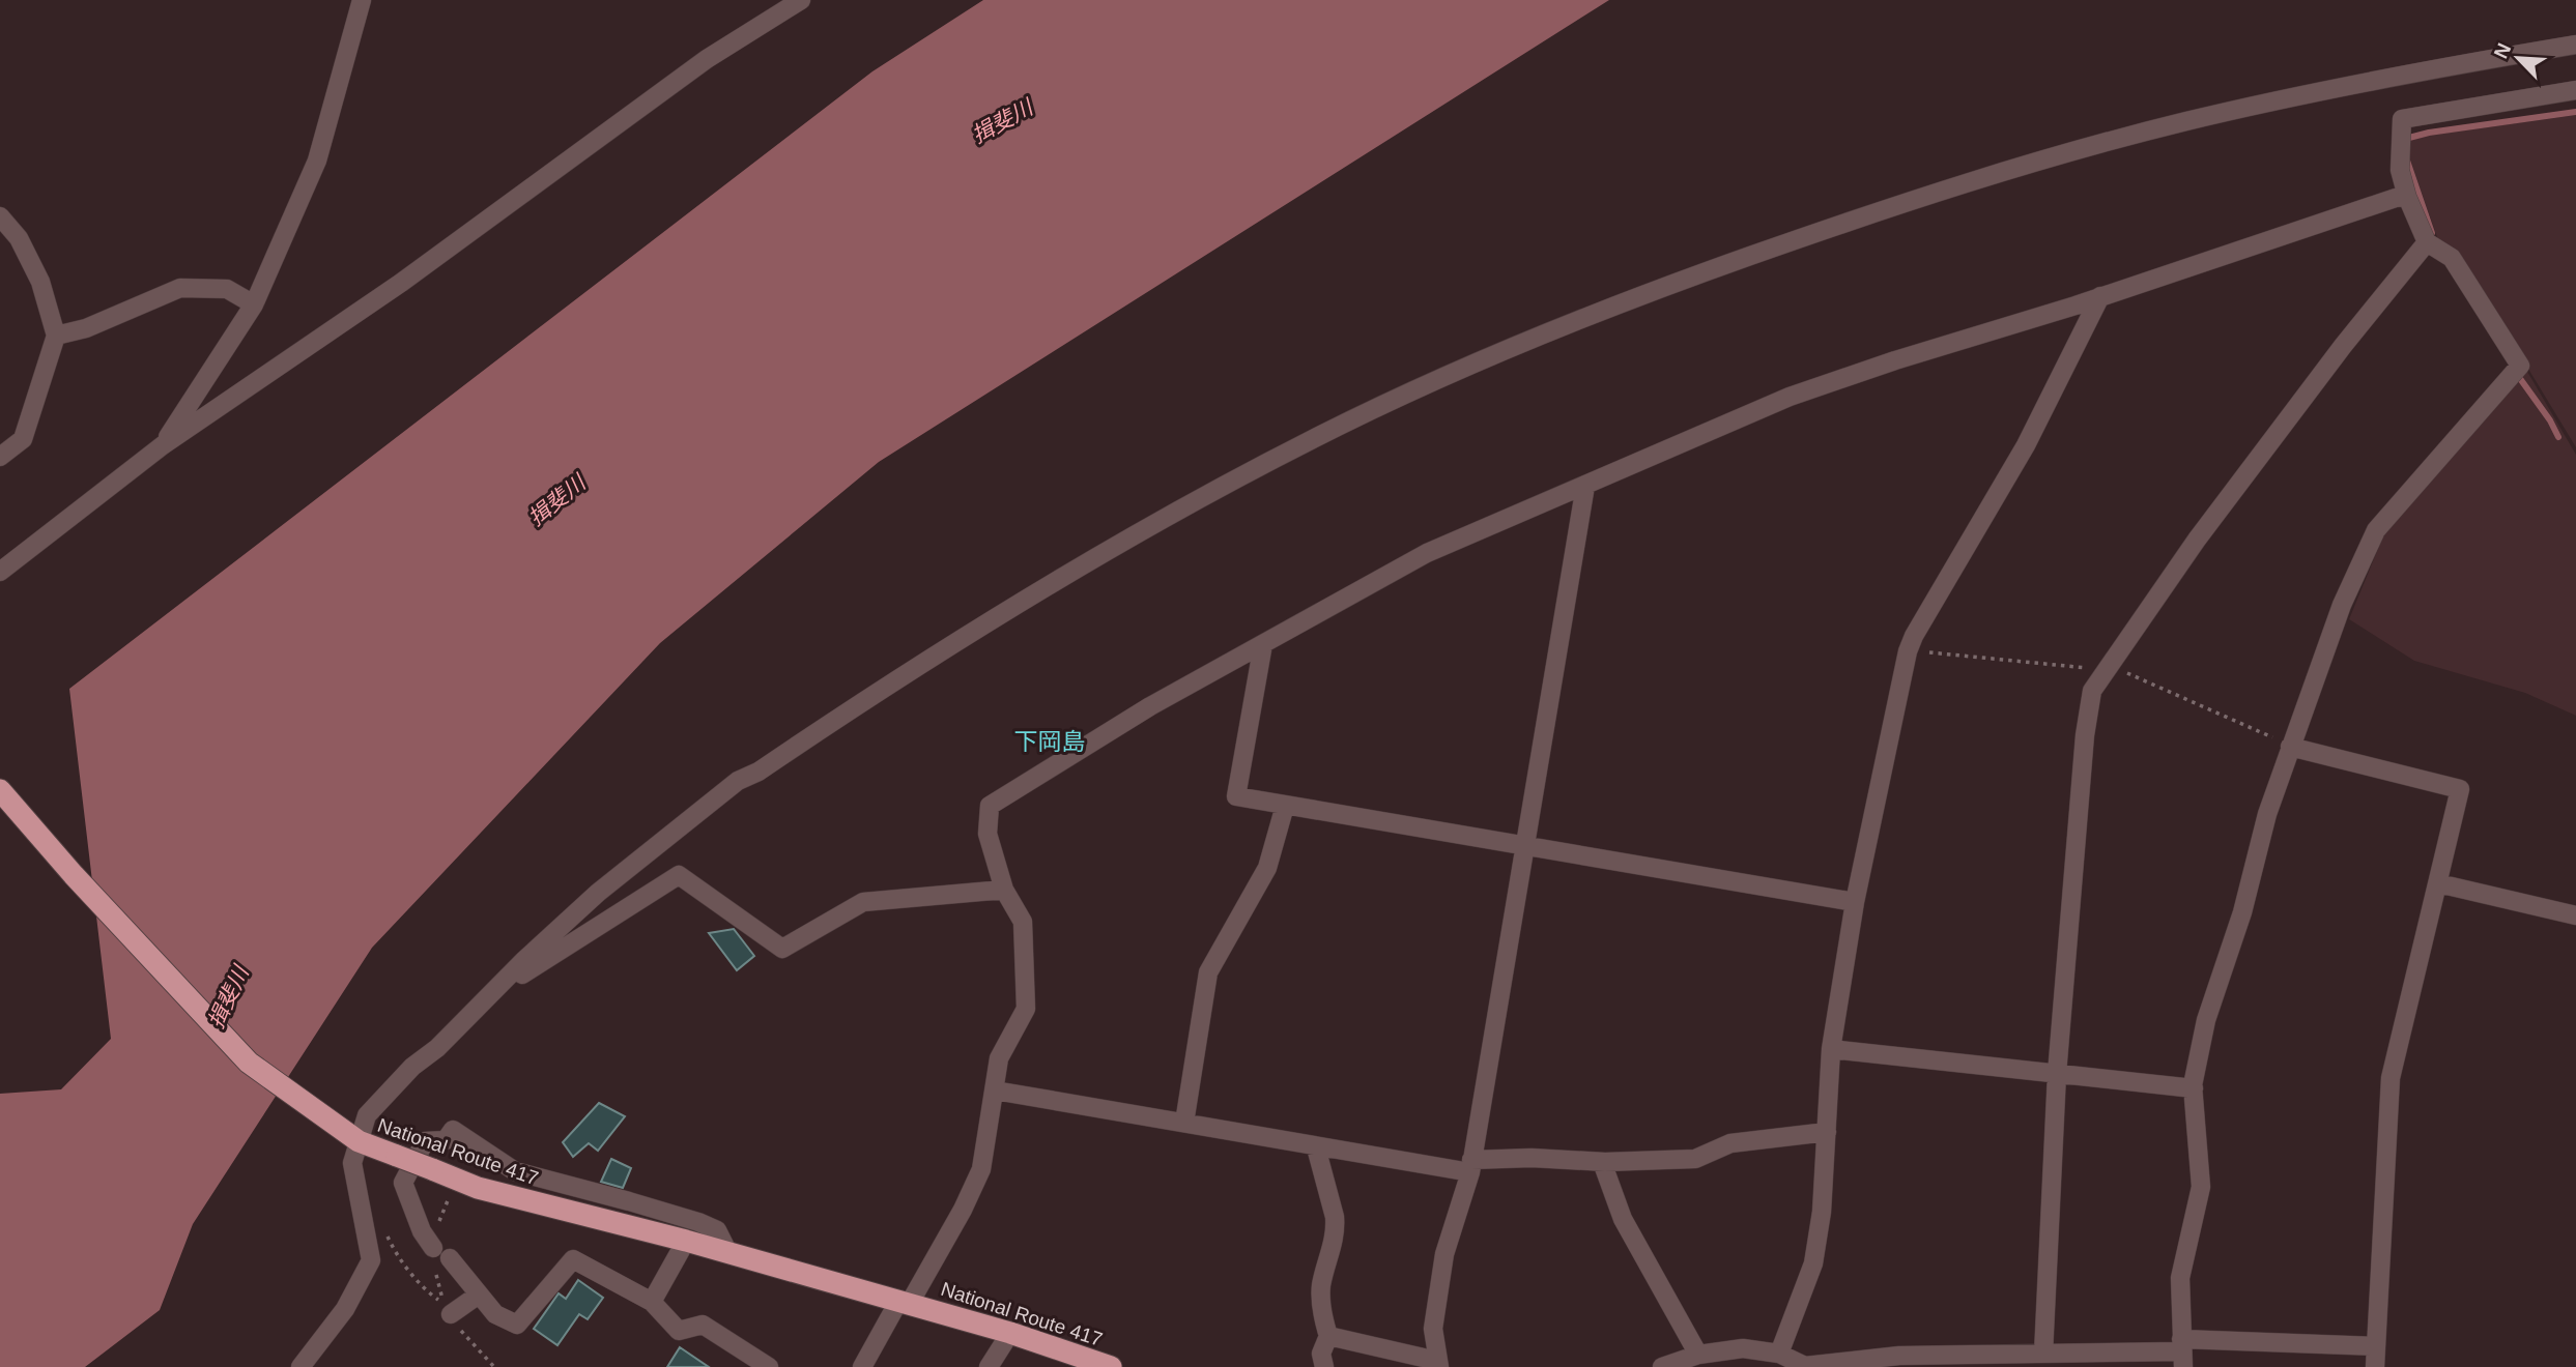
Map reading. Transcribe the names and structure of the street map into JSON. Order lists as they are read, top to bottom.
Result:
{
  "streets": {
    "highway": ["National Route 417"]
  },
  "districts": ["下岡島"],
  "water": ["揖斐川"],
  "north": "top left"
}
